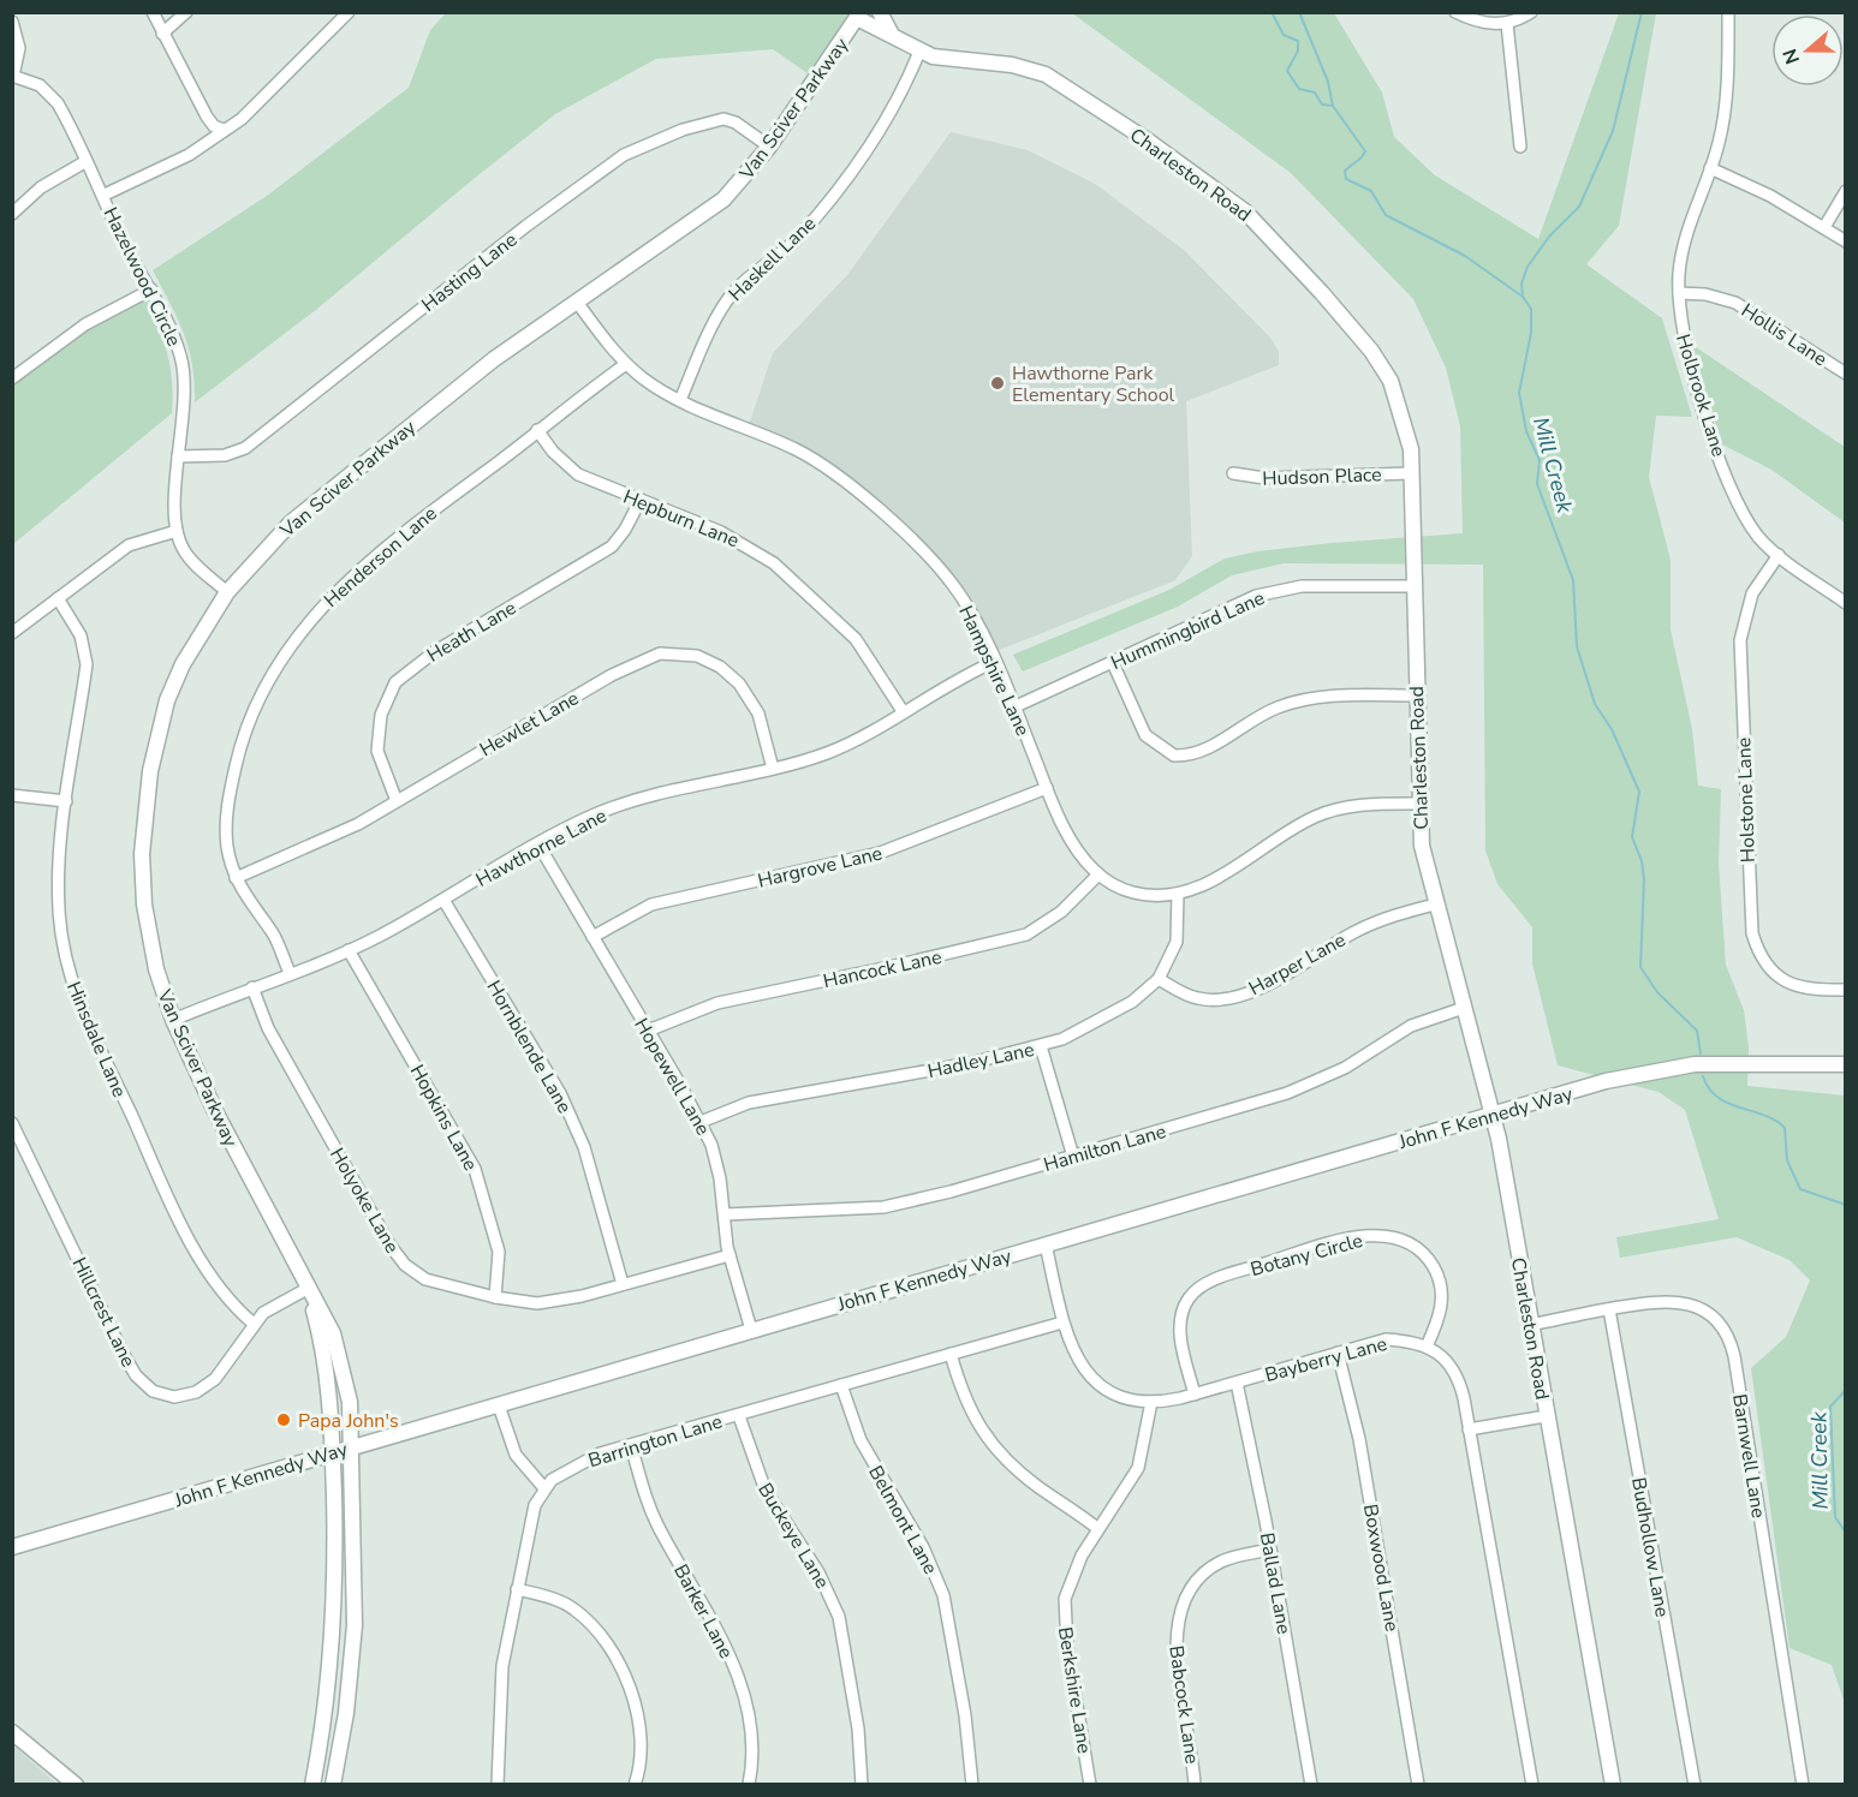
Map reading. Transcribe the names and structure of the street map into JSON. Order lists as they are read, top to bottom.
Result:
{
  "streets": {
    "street": [
      "Van Sciver Parkway",
      "Charleston Road",
      "Haskell Lane",
      "Hasting Lane",
      "Hazelwood Circle",
      "Hollis Lane",
      "Holbrook Lane",
      "Hudson Place",
      "Hepburn Lane",
      "Henderson Lane",
      "Hummingbird Lane",
      "Heath Lane",
      "Hampshire Lane",
      "Hewlet Lane",
      "Holstone Lane",
      "Hawthorne Lane",
      "Hargrove Lane",
      "Harper Lane",
      "Hancock Lane",
      "Hinsdale Lane",
      "Hornblende Lane",
      "Hadley Lane",
      "Hopewell Lane",
      "Hopkins Lane",
      "John F Kennedy Way",
      "Hamilton Lane",
      "Holyoke Lane",
      "Botany Circle",
      "Hillcrest Lane",
      "Bayberry Lane",
      "Barrington Lane",
      "Barnwell Lane",
      "Belmont Lane",
      "Buckeye Lane",
      "Budhollow Lane",
      "Boxwood Lane",
      "Ballad Lane",
      "Barker Lane",
      "Berkshire Lane",
      "Babcock Lane"
    ]
  },
  "crossings": [
    ["Van Sciver Parkway", "Charleston Road"],
    ["Van Sciver Parkway", "Hasting Lane"],
    ["Van Sciver Parkway", "Hazelwood Circle"],
    ["Van Sciver Parkway", "Hampshire Lane"],
    ["Van Sciver Parkway", "Hawthorne Lane"],
    ["Van Sciver Parkway", "John F Kennedy Way"],
    ["Van Sciver Parkway", "Hillcrest Lane"],
    ["Charleston Road", "Haskell Lane"],
    ["Charleston Road", "Hudson Place"],
    ["Charleston Road", "Hummingbird Lane"],
    ["Charleston Road", "Hampshire Lane"],
    ["Charleston Road", "Harper Lane"],
    ["Charleston Road", "John F Kennedy Way"],
    ["Charleston Road", "Hamilton Lane"],
    ["Charleston Road", "Barnwell Lane"],
    ["Haskell Lane", "Hampshire Lane"],
    ["Hasting Lane", "Hazelwood Circle"],
    ["Hollis Lane", "Holbrook Lane"],
    ["Holbrook Lane", "Holstone Lane"],
    ["Hepburn Lane", "Henderson Lane"],
    ["Hepburn Lane", "Heath Lane"],
    ["Hepburn Lane", "Hawthorne Lane"],
    ["Henderson Lane", "Hampshire Lane"],
    ["Henderson Lane", "Hewlet Lane"],
    ["Henderson Lane", "Hawthorne Lane"],
    ["Hummingbird Lane", "Hampshire Lane"],
    ["Heath Lane", "Hewlet Lane"],
    ["Hampshire Lane", "Hawthorne Lane"],
    ["Hampshire Lane", "Hargrove Lane"],
    ["Hampshire Lane", "Hancock Lane"],
    ["Hampshire Lane", "Hadley Lane"],
    ["Hewlet Lane", "Hawthorne Lane"],
    ["Hawthorne Lane", "Hornblende Lane"],
    ["Hawthorne Lane", "Hopewell Lane"],
    ["Hawthorne Lane", "Hopkins Lane"],
    ["Hawthorne Lane", "Holyoke Lane"],
    ["Hargrove Lane", "Hopewell Lane"],
    ["Harper Lane", "Hadley Lane"],
    ["Hancock Lane", "Hopewell Lane"],
    ["Hinsdale Lane", "Hillcrest Lane"],
    ["Hornblende Lane", "Holyoke Lane"],
    ["Hadley Lane", "Hopewell Lane"],
    ["Hopewell Lane", "John F Kennedy Way"],
    ["Hopewell Lane", "Hamilton Lane"],
    ["Hopewell Lane", "Holyoke Lane"],
    ["Hopkins Lane", "Holyoke Lane"],
    ["John F Kennedy Way", "Bayberry Lane"],
    ["Botany Circle", "Bayberry Lane"],
    ["Bayberry Lane", "Barrington Lane"],
    ["Bayberry Lane", "Boxwood Lane"],
    ["Bayberry Lane", "Ballad Lane"],
    ["Bayberry Lane", "Berkshire Lane"],
    ["Barrington Lane", "Belmont Lane"],
    ["Barrington Lane", "Buckeye Lane"],
    ["Barrington Lane", "Barker Lane"],
    ["Barnwell Lane", "Budhollow Lane"],
    ["Ballad Lane", "Babcock Lane"]
  ],
  "water": ["Mill Creek"],
  "places": ["Hawthorne Park Elementary School", "Papa John's"],
  "north": "left"
}
